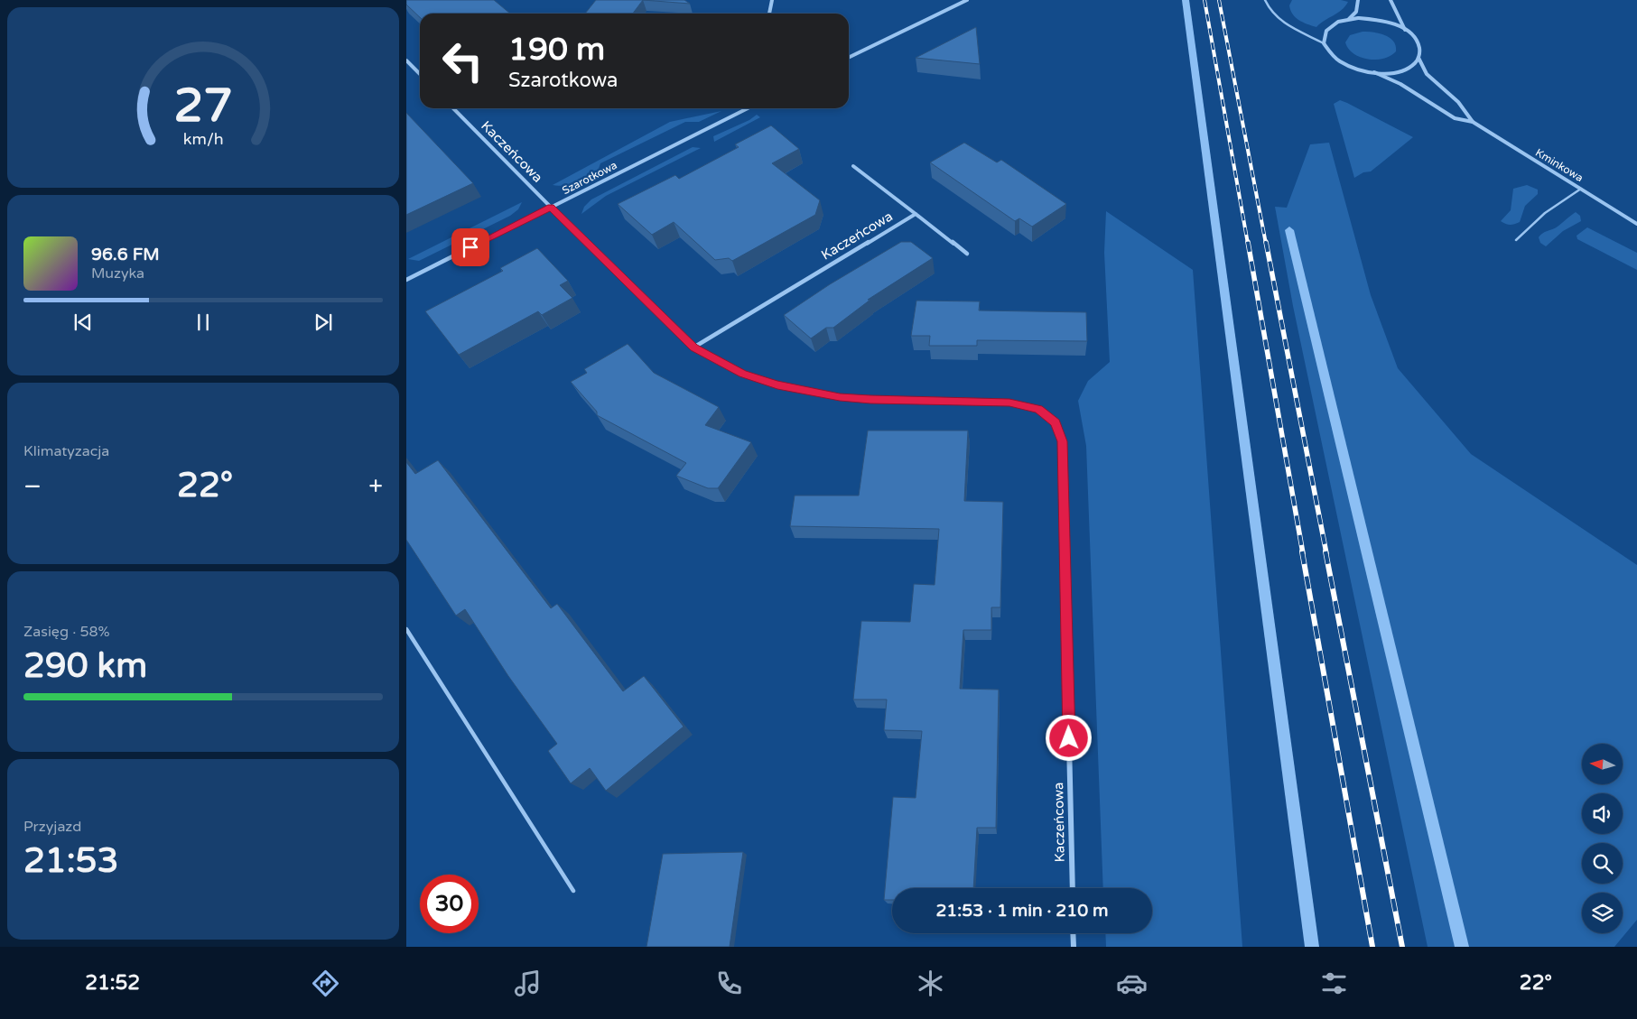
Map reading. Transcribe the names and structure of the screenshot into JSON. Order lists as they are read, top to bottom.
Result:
{
  "streets": {
    "street": ["Kaczeńcowa", "Kminkowa", "Szarotkowa"]
  },
  "crossings": [
    ["Kaczeńcowa", "Szarotkowa"]
  ],
  "north": "left",
  "page": {
    "turn": ["190 m", "Szarotkowa"],
    "song": ["96.6 FM", "Muzyka"],
    "tile": [
      "Klimatyzacja",
      ["Zasięg · 58%", "290 km"],
      ["Przyjazd", "21:53"]
    ],
    "heat": ["−", "22°", "+"],
    "limit": "30",
    "trip": "21:53 · 1 min · 210 m",
    "tabs": ["21:52", "22°"],
    "gauge": ["27", "km/h"]
  }
}
